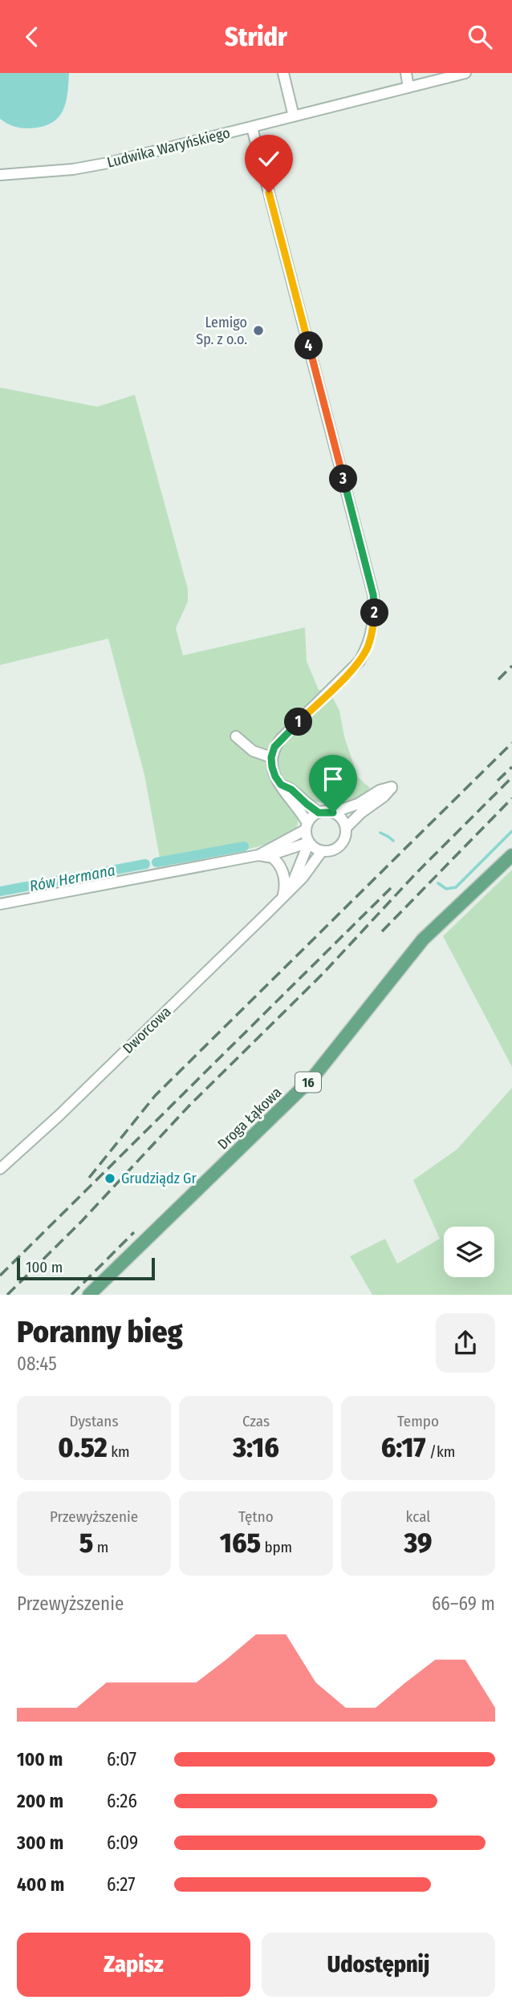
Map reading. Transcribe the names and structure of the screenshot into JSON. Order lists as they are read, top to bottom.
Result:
{
  "streets": {
    "main road": ["16", "Droga Łąkowa"],
    "street": ["Ludwika Waryńskiego", "Dworcowa"]
  },
  "water": ["Rów Hermana"],
  "places": ["Lemigo Sp. z o.o.", "Grudziądz Gr"],
  "scale_bar": "100 m",
  "page": {
    "header": "Stridr",
    "pins": [
      "4",
      "3",
      "2",
      "1"
    ],
    "scale": "100 m",
    "heading": ["Poranny bieg", "08:45"],
    "stats": [
      ["Dystans", "0.52 km"],
      ["Czas", "3:16"],
      ["Tempo", "6:17 /km"],
      ["Przewyższenie", "5 m"],
      ["Tętno", "165 bpm"],
      ["kcal", "39"]
    ],
    "chart": ["Przewyższenie", "66–69 m"],
    "list": [
      {
        "name": "100 m",
        "note": "6:07"
      },
      {
        "name": "200 m",
        "note": "6:26"
      },
      {
        "name": "300 m",
        "note": "6:09"
      },
      {
        "name": "400 m",
        "note": "6:27"
      }
    ],
    "buttons": ["Zapisz", "Udostępnij"]
  }
}
